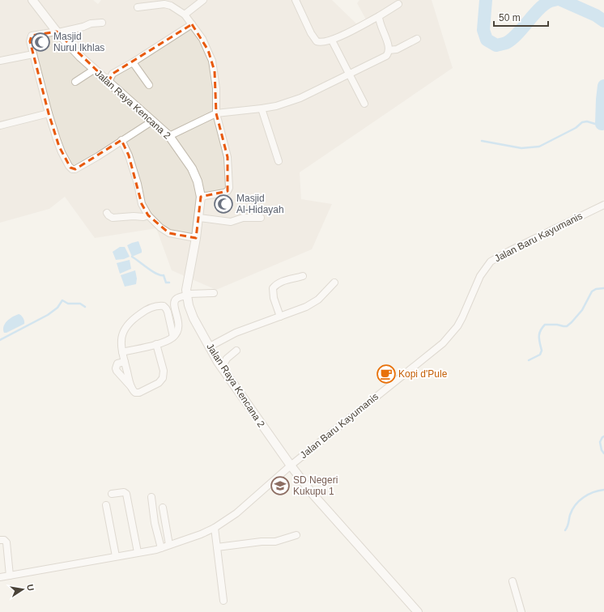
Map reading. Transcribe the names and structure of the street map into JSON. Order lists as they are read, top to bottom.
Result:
{
  "streets": {
    "street": ["Jalan Raya Kencana 2", "Jalan Baru Kayumanis"]
  },
  "crossings": [
    ["Jalan Raya Kencana 2", "Jalan Baru Kayumanis"]
  ],
  "places": {
    "mosque": ["Masjid Nurul Ikhlas", "Masjid Al-Hidayah"],
    "cafe": ["Kopi d'Pule"],
    "school or university": ["SD Negeri Kukupu 1"]
  },
  "scale_bar": "50 m",
  "north": "right"
}
